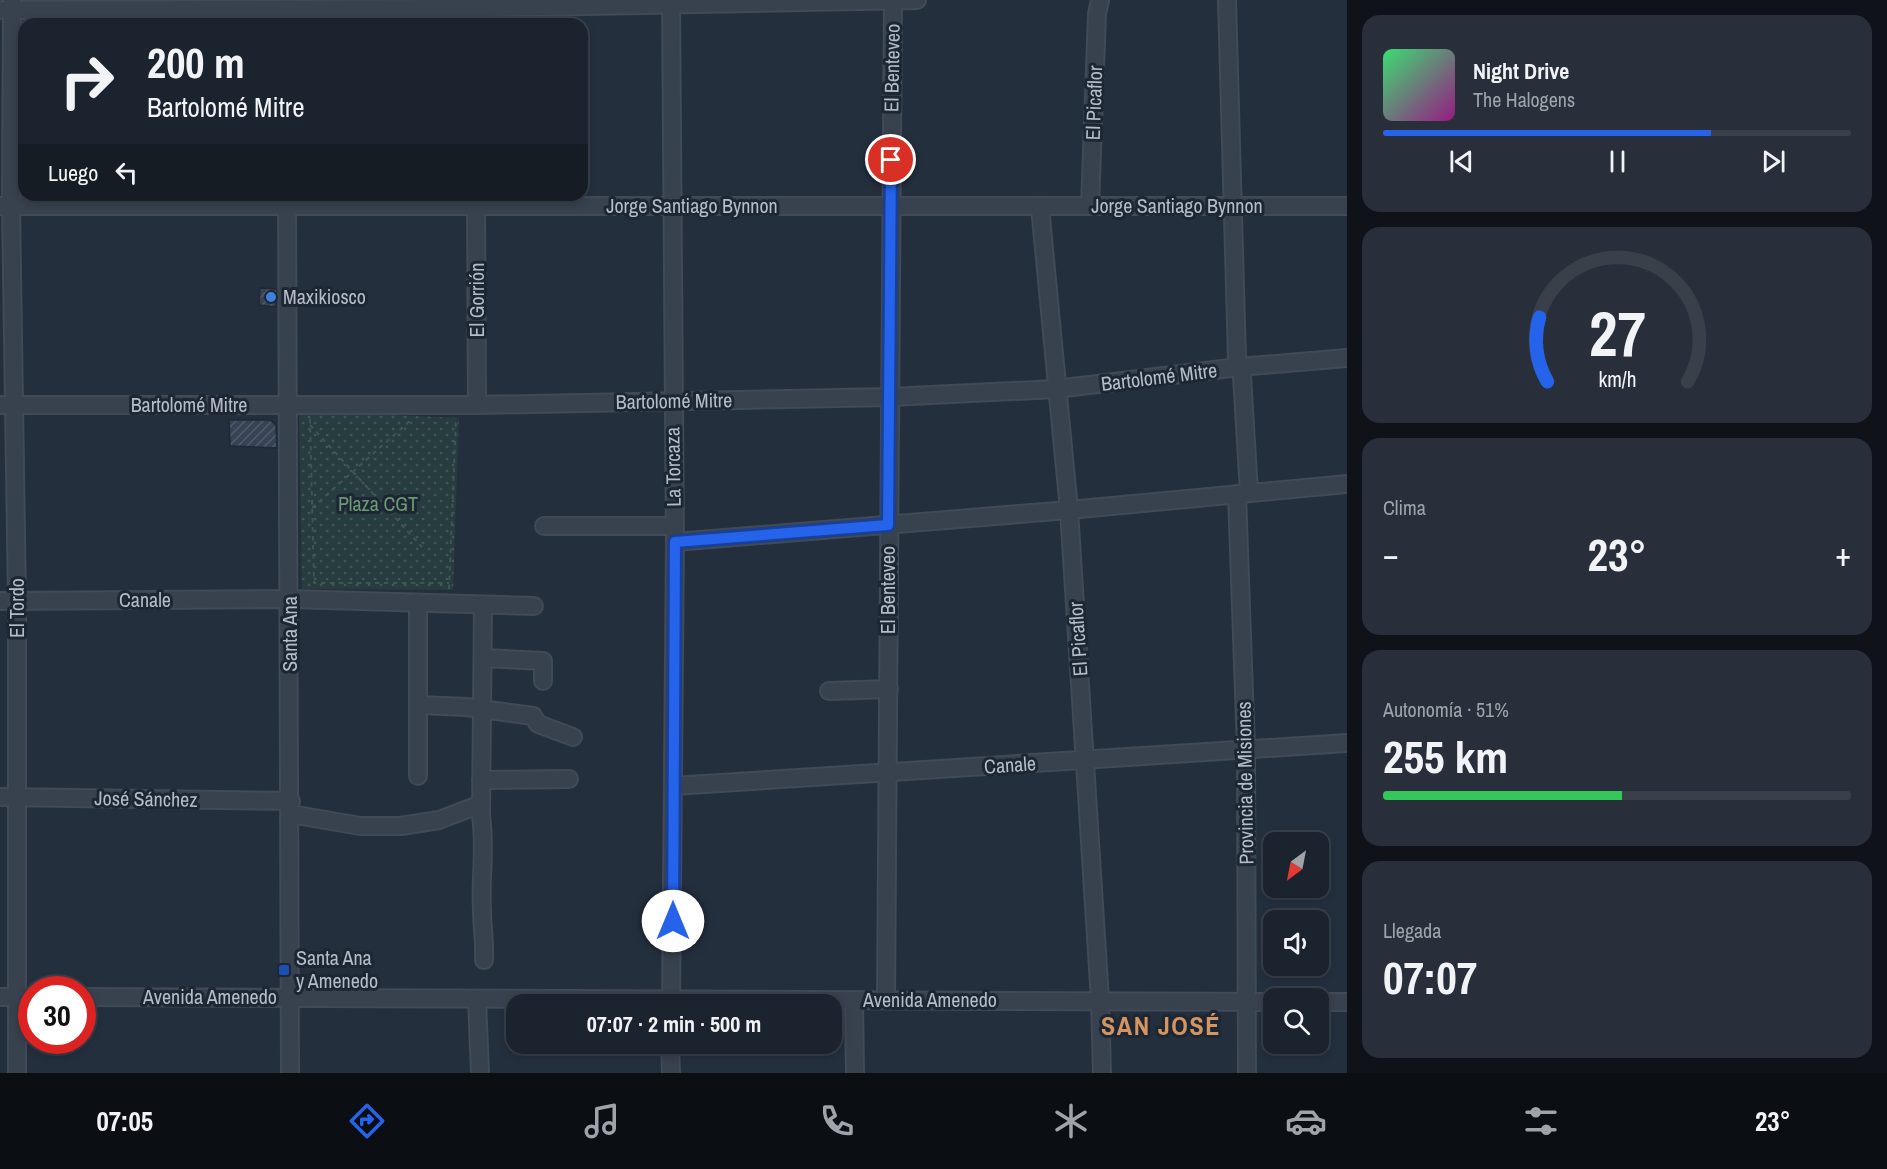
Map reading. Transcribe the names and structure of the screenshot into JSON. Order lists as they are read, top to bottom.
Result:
{
  "streets": {
    "street": [
      "El Benteveo",
      "El Picaflor",
      "Jorge Santiago Bynnon",
      "El Gorrión",
      "Bartolomé Mitre",
      "La Torcaza",
      "Canale",
      "El Tordo",
      "Santa Ana",
      "Provincia de Misiones",
      "José Sánchez",
      "Avenida Amenedo"
    ]
  },
  "crossings": [
    ["El Benteveo", "Jorge Santiago Bynnon"],
    ["El Benteveo", "Bartolomé Mitre"],
    ["El Benteveo", "Canale"],
    ["El Benteveo", "Avenida Amenedo"],
    ["El Picaflor", "Jorge Santiago Bynnon"],
    ["El Picaflor", "Bartolomé Mitre"],
    ["El Picaflor", "Canale"],
    ["El Picaflor", "Avenida Amenedo"],
    ["Jorge Santiago Bynnon", "El Gorrión"],
    ["Jorge Santiago Bynnon", "La Torcaza"],
    ["Jorge Santiago Bynnon", "El Tordo"],
    ["Jorge Santiago Bynnon", "Santa Ana"],
    ["Jorge Santiago Bynnon", "Provincia de Misiones"],
    ["El Gorrión", "Bartolomé Mitre"],
    ["Bartolomé Mitre", "La Torcaza"],
    ["Bartolomé Mitre", "El Tordo"],
    ["Bartolomé Mitre", "Santa Ana"],
    ["Bartolomé Mitre", "Provincia de Misiones"],
    ["La Torcaza", "Canale"],
    ["Canale", "El Tordo"],
    ["Canale", "Santa Ana"],
    ["Canale", "Provincia de Misiones"],
    ["El Tordo", "José Sánchez"],
    ["Santa Ana", "José Sánchez"],
    ["Santa Ana", "Avenida Amenedo"],
    ["Provincia de Misiones", "Avenida Amenedo"]
  ],
  "districts": ["SAN JOSÉ"],
  "parks": ["Plaza CGT"],
  "places": {
    "other": ["Maxikiosco"],
    "transit": ["Santa Ana y Amenedo"]
  },
  "north": "bottom left",
  "page": {
    "turn": ["200 m", "Bartolomé Mitre"],
    "song": ["Night Drive", "The Halogens"],
    "then": "Luego",
    "tile": [
      "Clima",
      ["Autonomía · 51%", "255 km"],
      ["Llegada", "07:07"]
    ],
    "heat": ["−", "23°", "+"],
    "limit": "30",
    "trip": "07:07 · 2 min · 500 m",
    "tabs": ["07:05", "23°"],
    "gauge": ["27", "km/h"]
  }
}
